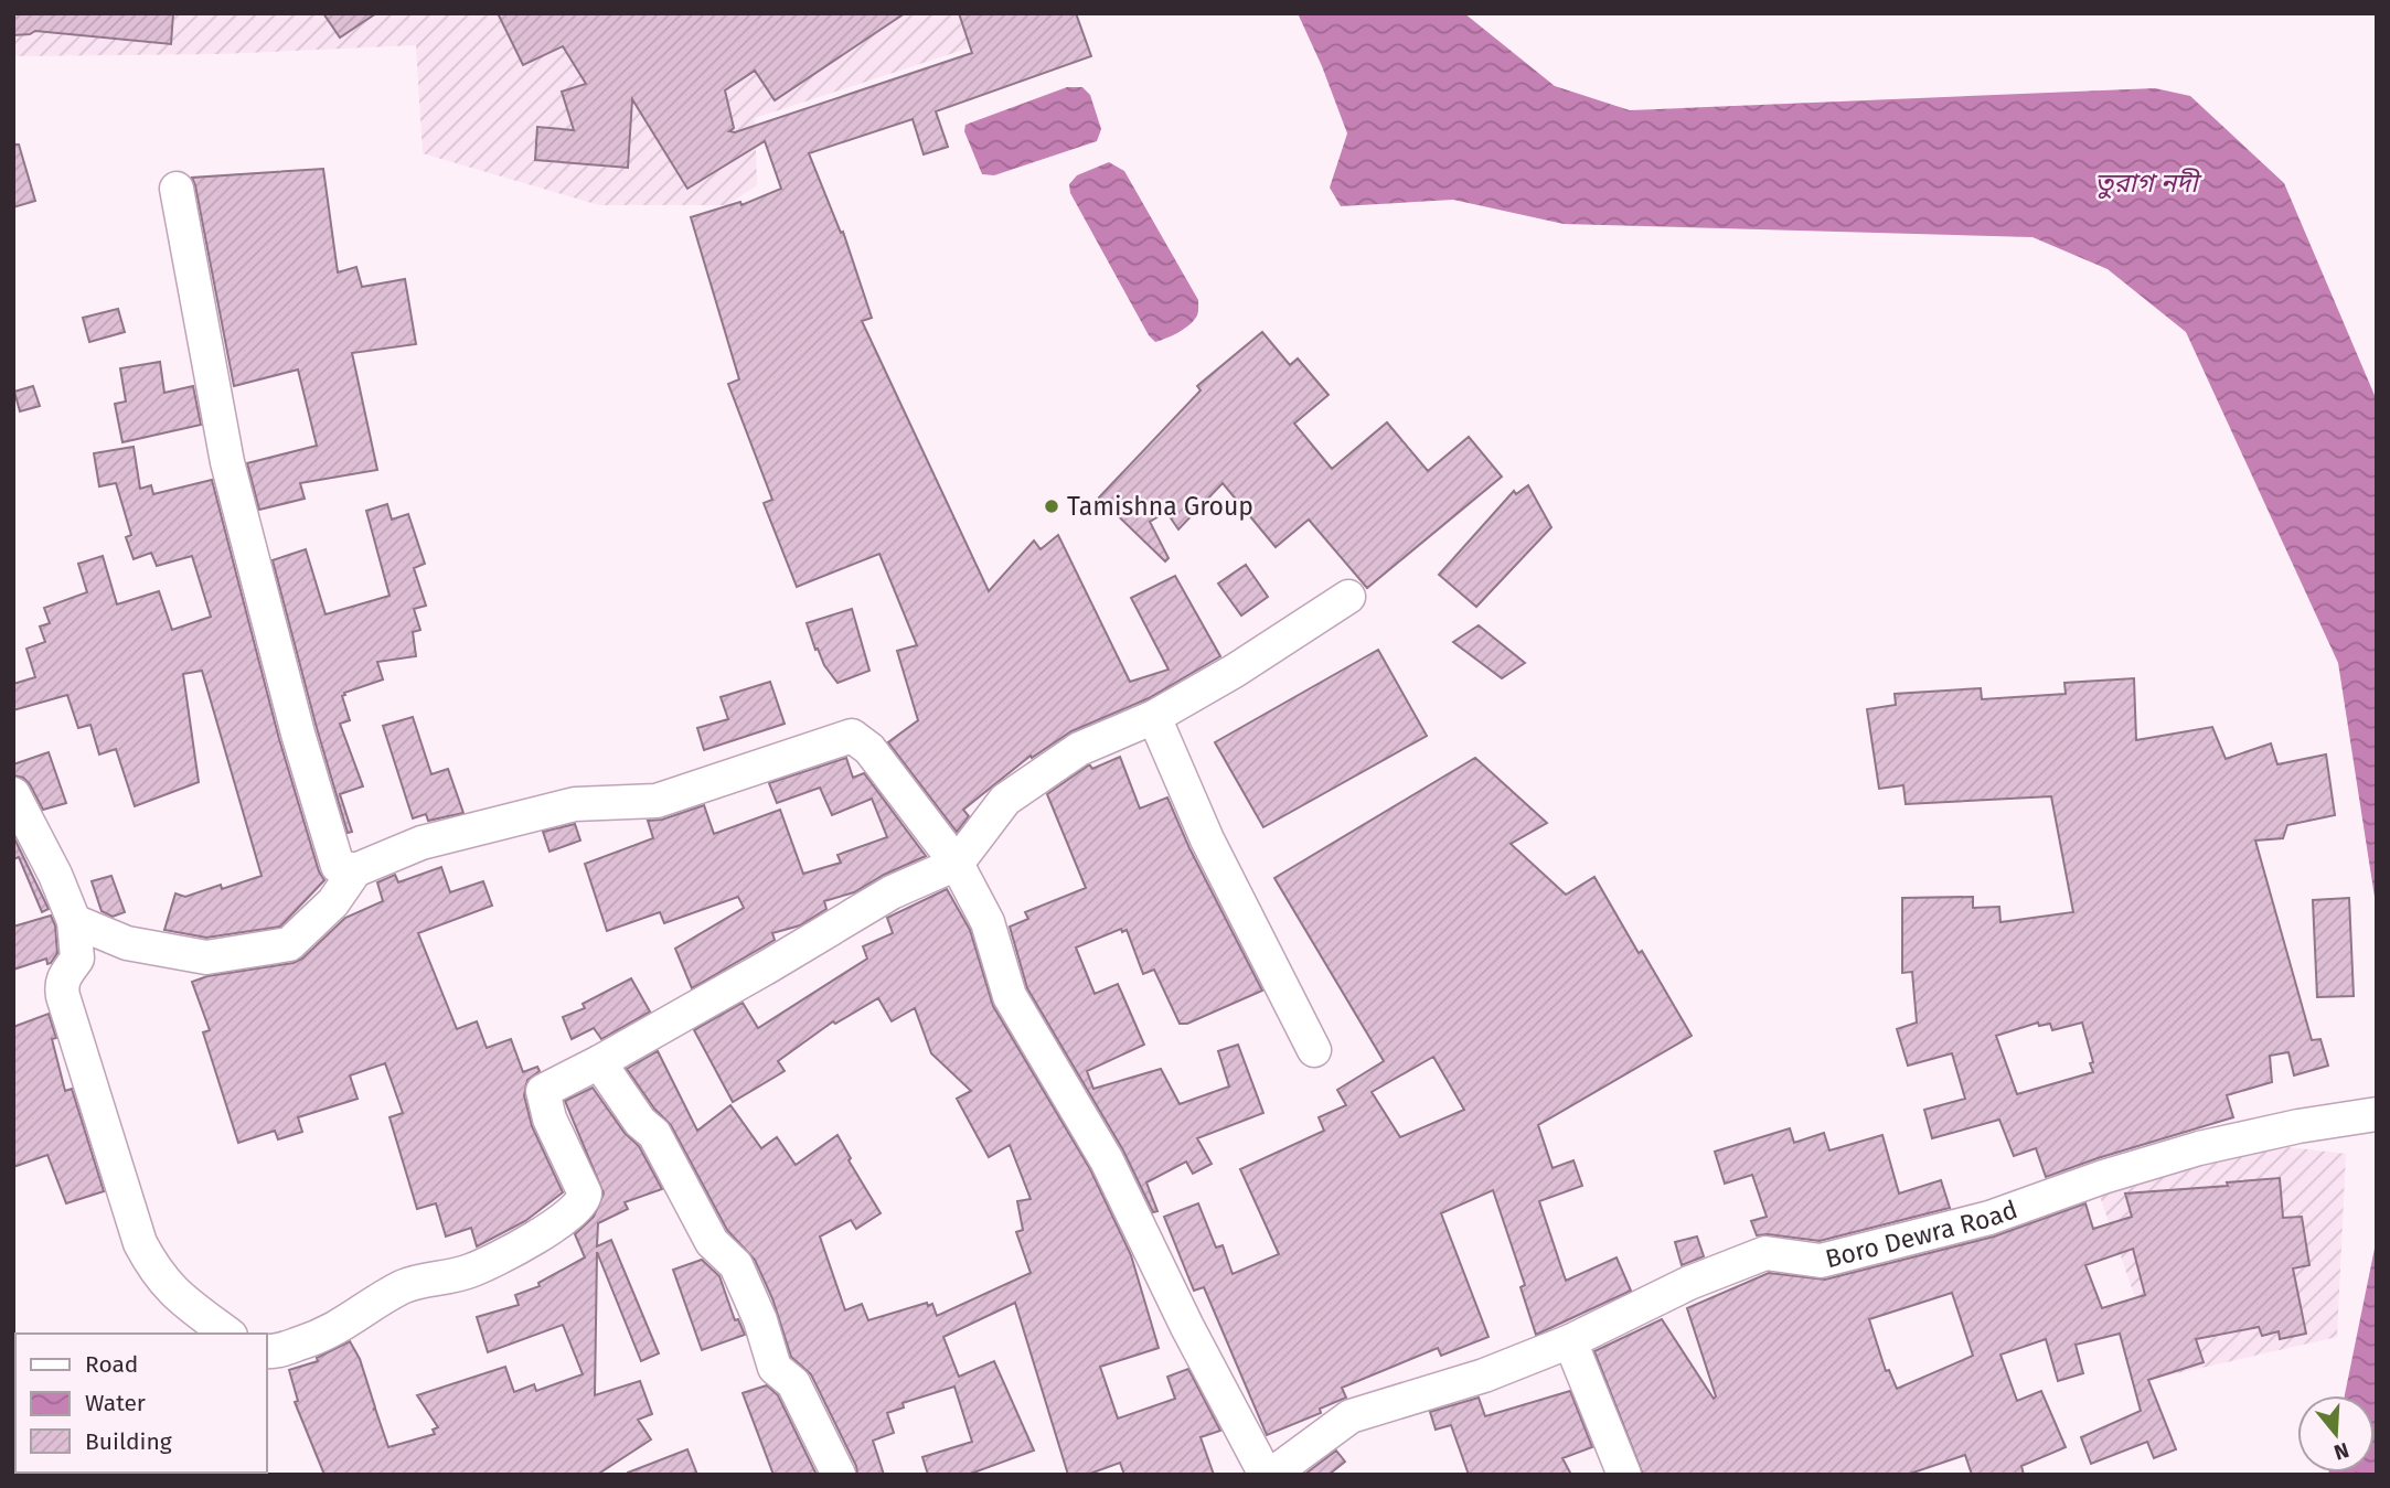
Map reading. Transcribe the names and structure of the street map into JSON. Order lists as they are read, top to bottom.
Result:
{
  "streets": {
    "street": ["Boro Dewra Road"]
  },
  "water": ["তুরাগ নদী"],
  "places": ["Tamishna Group"],
  "legend": ["Road", "Water", "Building"],
  "north": "bottom"
}
